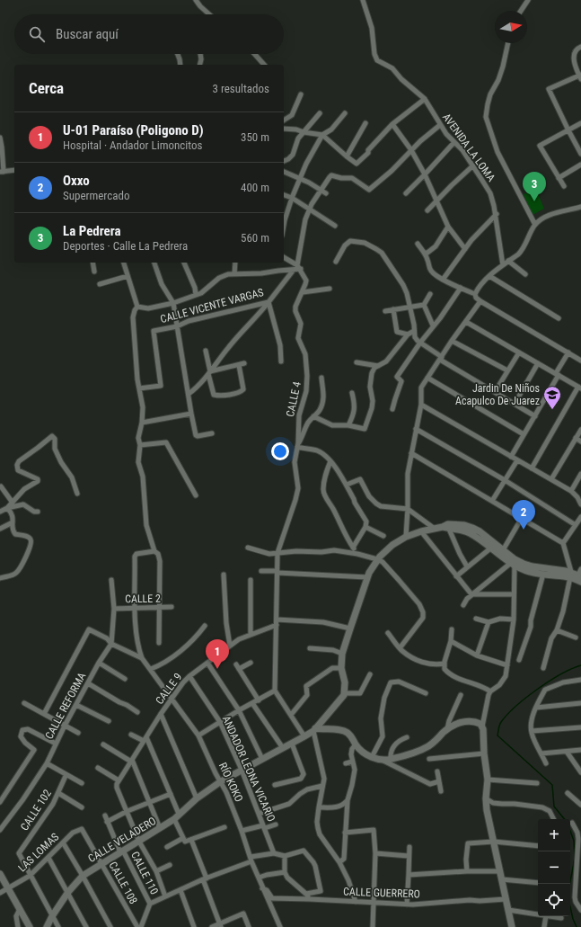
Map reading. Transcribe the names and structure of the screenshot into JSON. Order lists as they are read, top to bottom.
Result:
{
  "streets": {
    "main road": ["CALLE VELADERO"],
    "street": [
      "AVENIDA LA LOMA",
      "CALLE VICENTE VARGAS",
      "CALLE 4",
      "CALLE 2",
      "CALLE 9",
      "CALLE REFORMA",
      "ANDADOR LEONA VICARIO",
      "RÍO KOKO",
      "CALLE 102",
      "LAS LOMAS",
      "CALLE 110",
      "CALLE 108",
      "CALLE GUERRERO"
    ]
  },
  "crossings": [
    ["AVENIDA LA LOMA", "CALLE 4"],
    ["CALLE 4", "CALLE 9"],
    ["CALLE 2", "CALLE REFORMA"],
    ["CALLE 9", "ANDADOR LEONA VICARIO"],
    ["CALLE 9", "RÍO KOKO"],
    ["ANDADOR LEONA VICARIO", "CALLE VELADERO"],
    ["RÍO KOKO", "CALLE VELADERO"],
    ["RÍO KOKO", "CALLE GUERRERO"],
    ["CALLE 102", "LAS LOMAS"],
    ["CALLE VELADERO", "CALLE 110"],
    ["CALLE VELADERO", "CALLE 108"],
    ["LAS LOMAS", "CALLE 108"]
  ],
  "places": {
    "school or university": ["Jardin De Niños Acapulco De Juarez"]
  },
  "north": "right",
  "page": {
    "search": "Buscar aquí",
    "heading": ["Cerca", "3 resultados"],
    "list": [
      {
        "mark": "1",
        "name": "U-01 Paraíso (Poligono D)",
        "note": "Hospital · Andador Limoncitos",
        "value": "350 m"
      },
      {
        "mark": "2",
        "name": "Oxxo",
        "note": "Supermercado",
        "value": "400 m"
      },
      {
        "mark": "3",
        "name": "La Pedrera",
        "note": "Deportes · Calle La Pedrera",
        "value": "560 m"
      }
    ],
    "pins": ["3", "2", "1"],
    "map_buttons": ["+", "−"]
  }
}
